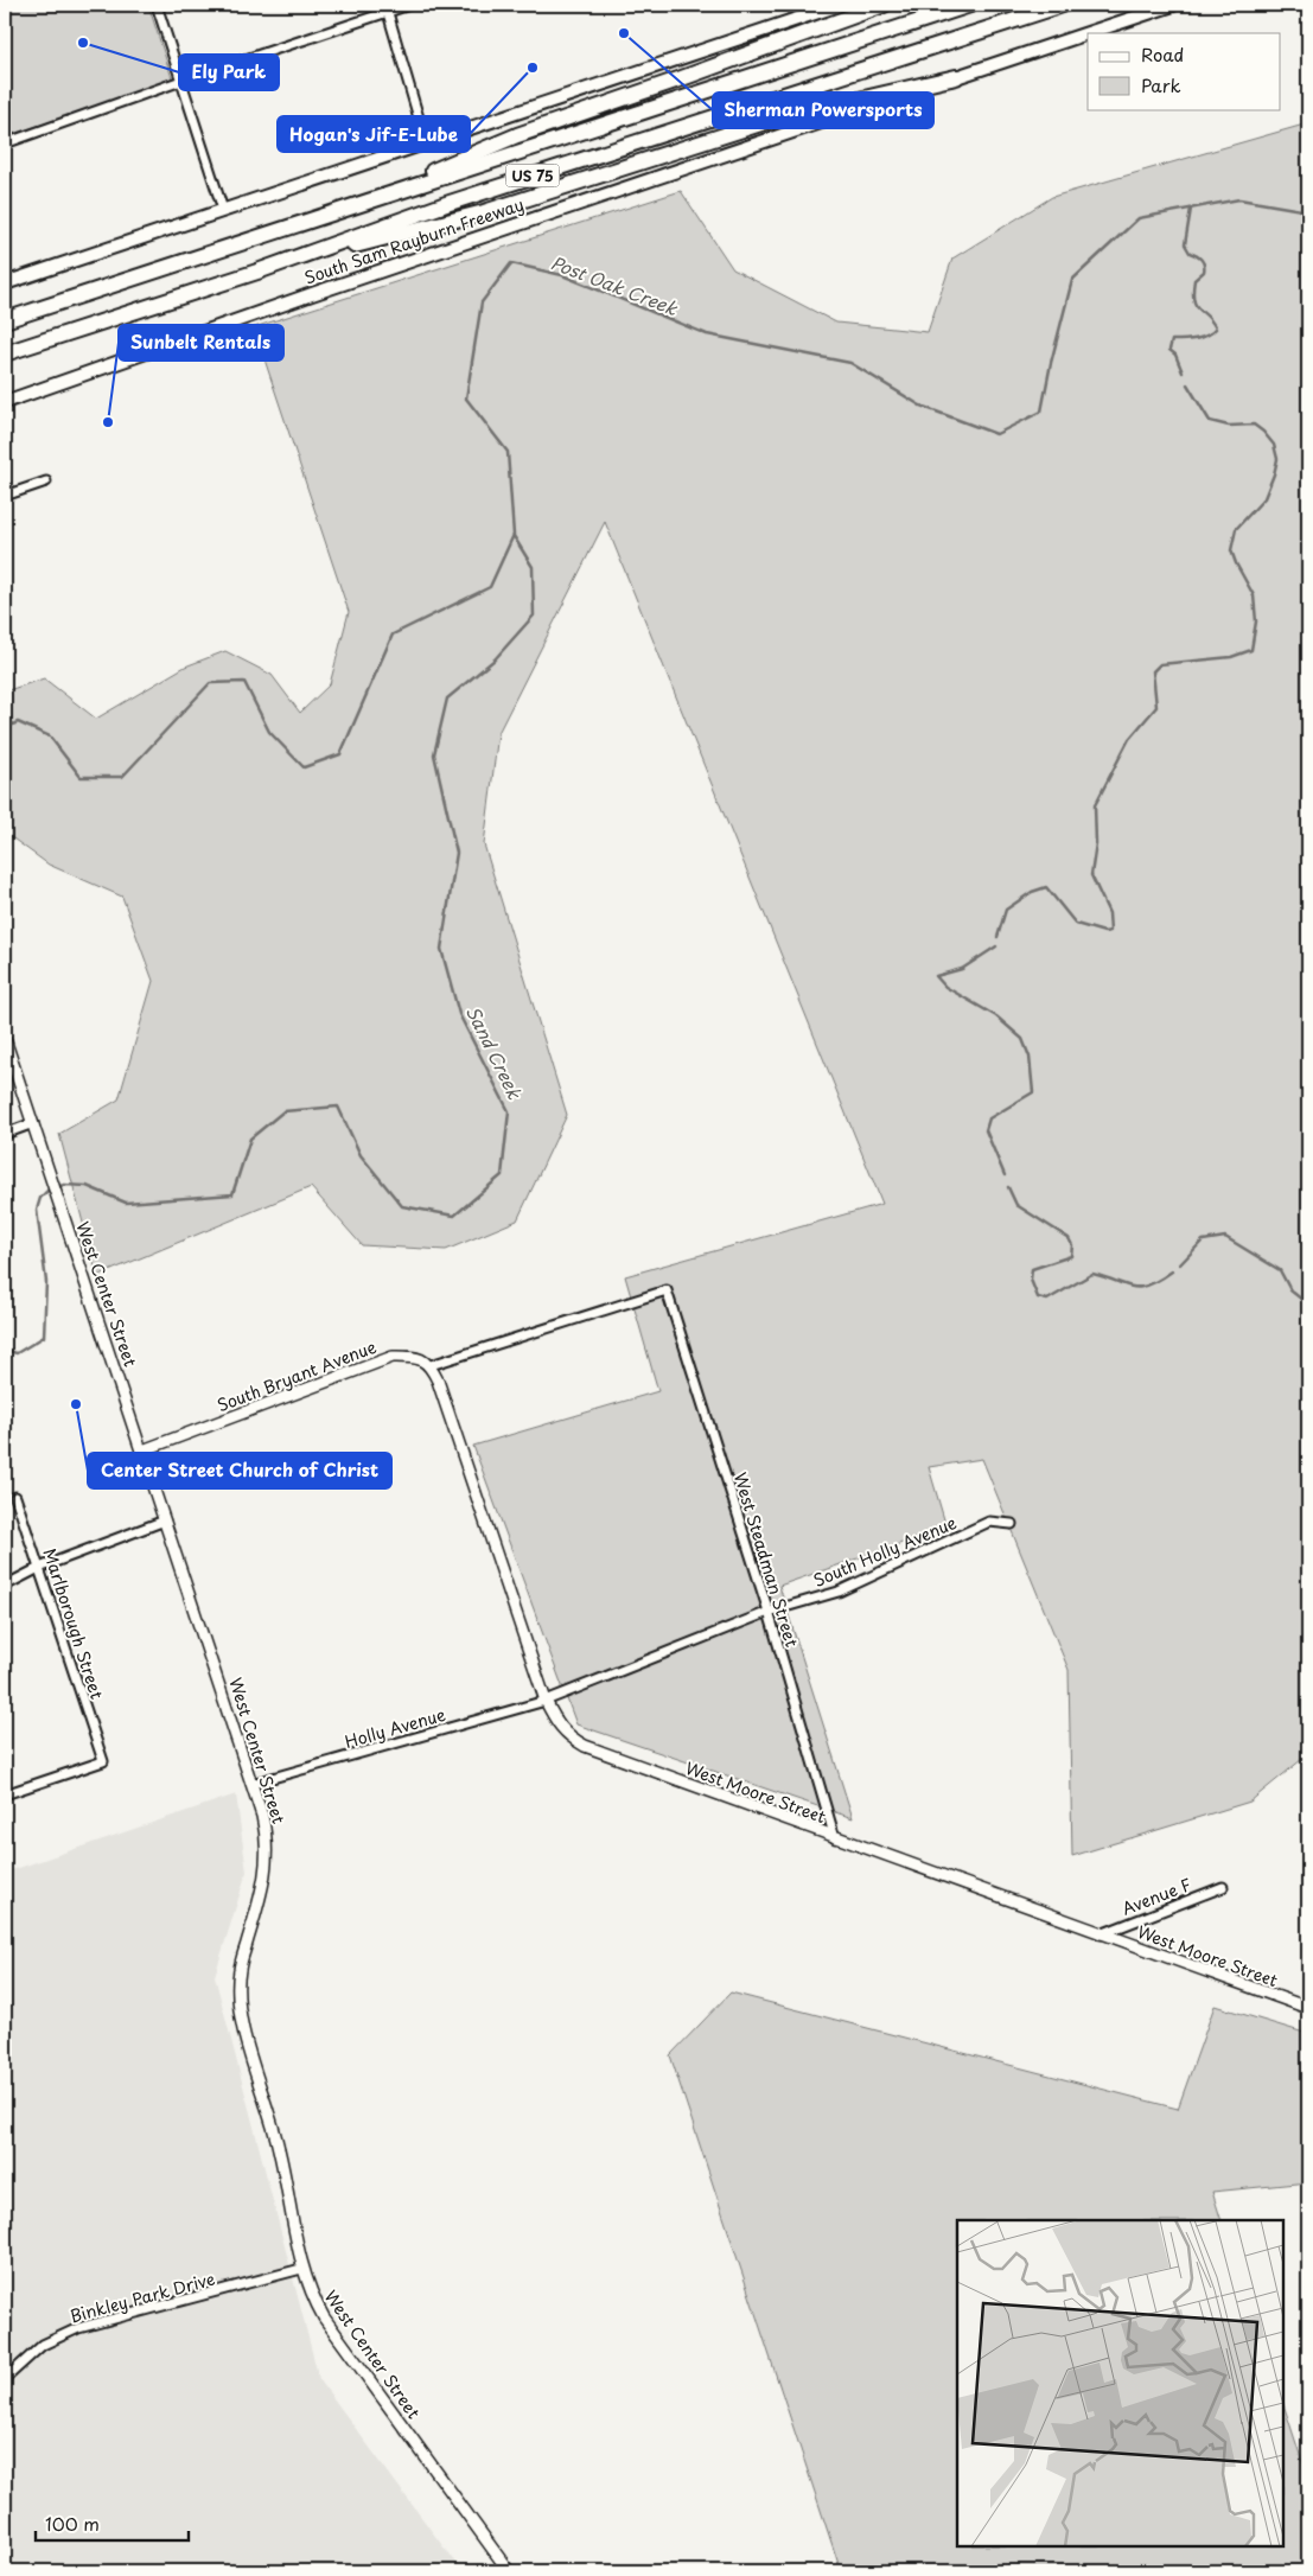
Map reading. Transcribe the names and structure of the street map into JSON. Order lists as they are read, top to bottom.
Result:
{
  "streets": {
    "highway": ["US 75", "South Sam Rayburn Freeway"],
    "street": [
      "West Center Street",
      "South Bryant Avenue",
      "South Holly Avenue",
      "West Steadman Street",
      "Marlborough Street",
      "Holly Avenue",
      "West Moore Street",
      "Avenue F",
      "Binkley Park Drive"
    ]
  },
  "crossings": [
    ["West Center Street", "South Bryant Avenue"],
    ["West Center Street", "Holly Avenue"],
    ["West Center Street", "Binkley Park Drive"],
    ["South Bryant Avenue", "West Steadman Street"],
    ["South Bryant Avenue", "West Moore Street"],
    ["South Holly Avenue", "West Steadman Street"],
    ["South Holly Avenue", "Holly Avenue"],
    ["South Holly Avenue", "West Moore Street"],
    ["West Steadman Street", "West Moore Street"],
    ["Holly Avenue", "West Moore Street"],
    ["West Moore Street", "Avenue F"]
  ],
  "water": ["Post Oak Creek", "Sand Creek"],
  "places": [
    "Sherman Powersports",
    "Ely Park",
    "Hogan's Jif-E-Lube",
    "Sunbelt Rentals",
    "Center Street Church of Christ"
  ],
  "legend": ["Road", "Park"],
  "scale_bar": "100 m"
}
